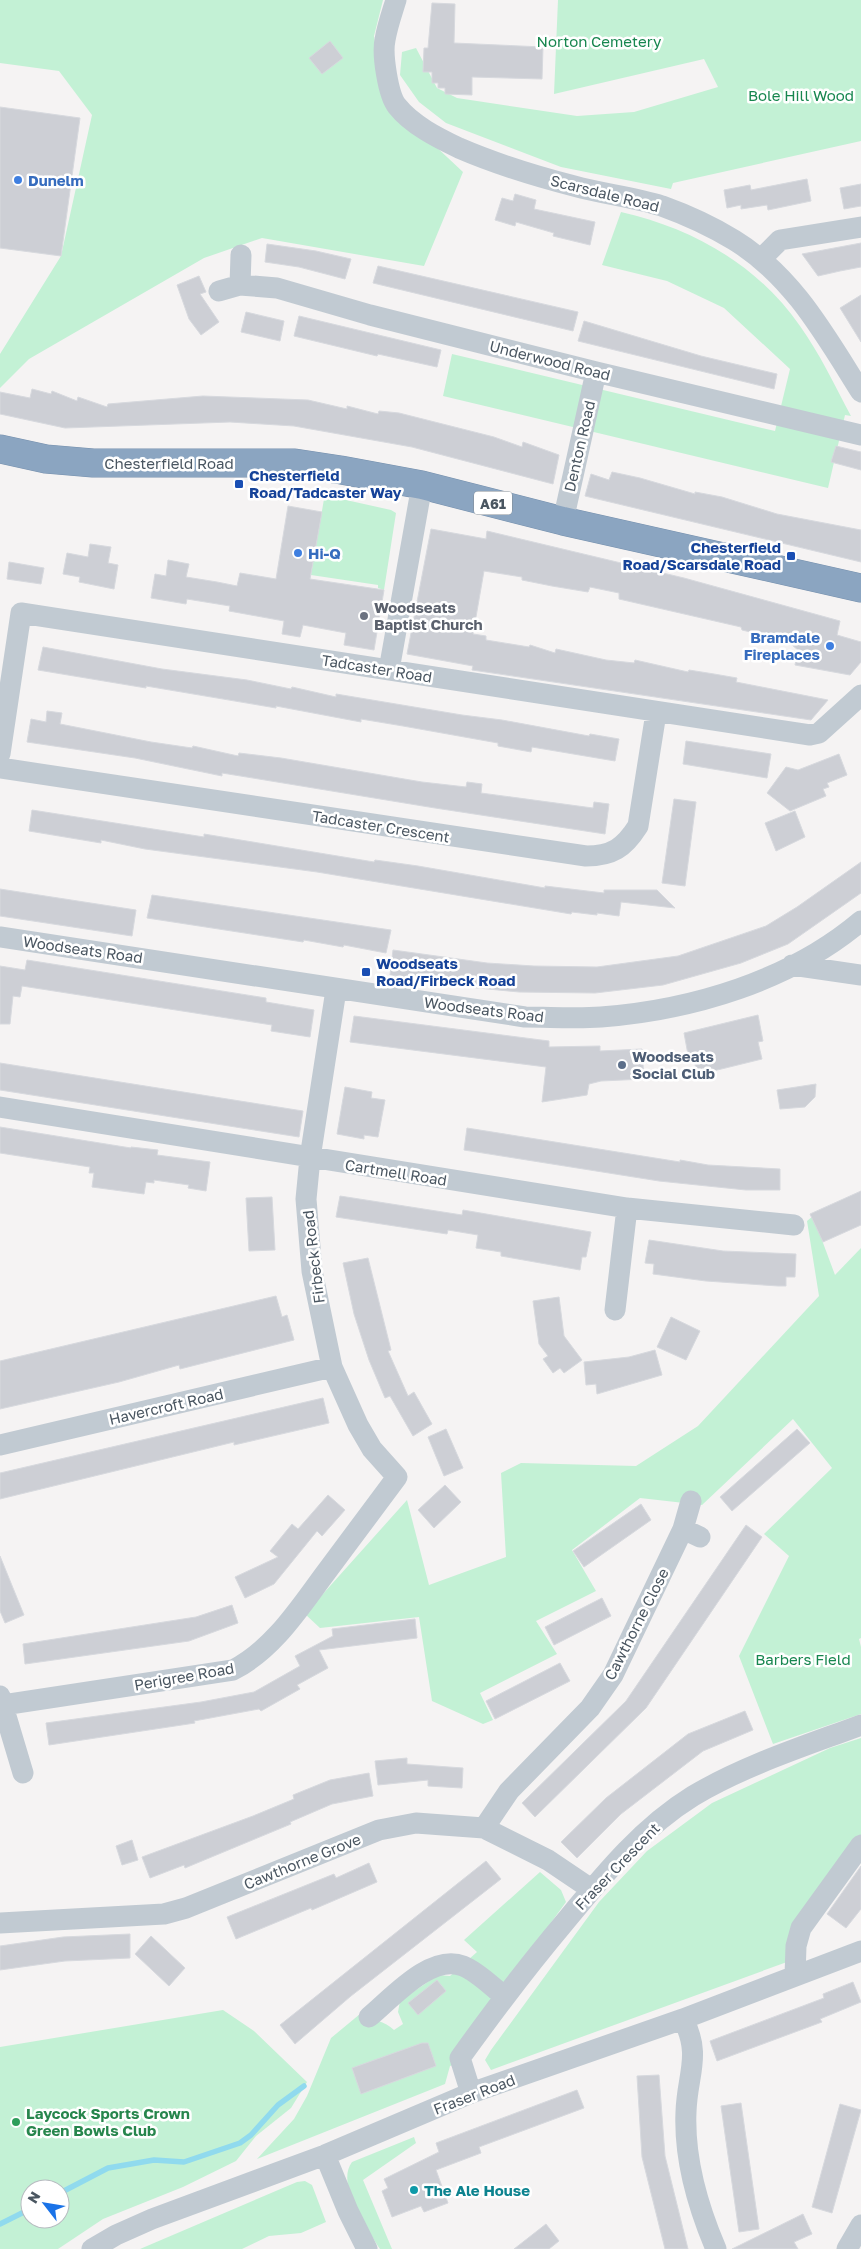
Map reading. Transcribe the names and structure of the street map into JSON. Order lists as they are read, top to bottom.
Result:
{
  "streets": {
    "highway": ["Chesterfield Road", "A61"],
    "street": [
      "Scarsdale Road",
      "Underwood Road",
      "Denton Road",
      "Tadcaster Road",
      "Tadcaster Crescent",
      "Woodseats Road",
      "Cartmell Road",
      "Firbeck Road",
      "Havercroft Road",
      "Cawthorne Close",
      "Perigree Road",
      "Cawthorne Grove",
      "Fraser Crescent",
      "Fraser Road"
    ]
  },
  "crossings": [
    ["Underwood Road", "Denton Road"],
    ["Denton Road", "Chesterfield Road"],
    ["Tadcaster Road", "Tadcaster Crescent"],
    ["Woodseats Road", "Firbeck Road"],
    ["Cartmell Road", "Firbeck Road"],
    ["Firbeck Road", "Havercroft Road"],
    ["Firbeck Road", "Perigree Road"],
    ["Cawthorne Close", "Cawthorne Grove"],
    ["Cawthorne Grove", "Fraser Crescent"],
    ["Fraser Crescent", "Fraser Road"]
  ],
  "parks": ["Norton Cemetery", "Bole Hill Wood", "Barbers Field"],
  "places": {
    "other": [
      "Dunelm",
      "Hi-Q",
      "Woodseats Baptist Church",
      "Bramdale Fireplaces",
      "Woodseats Social Club",
      "Laycock Sports Crown Green Bowls Club",
      "The Ale House"
    ],
    "transit": ["Chesterfield Road/Tadcaster Way", "Chesterfield Road/Scarsdale Road", "Woodseats Road/Firbeck Road"]
  },
  "north": "top left"
}
